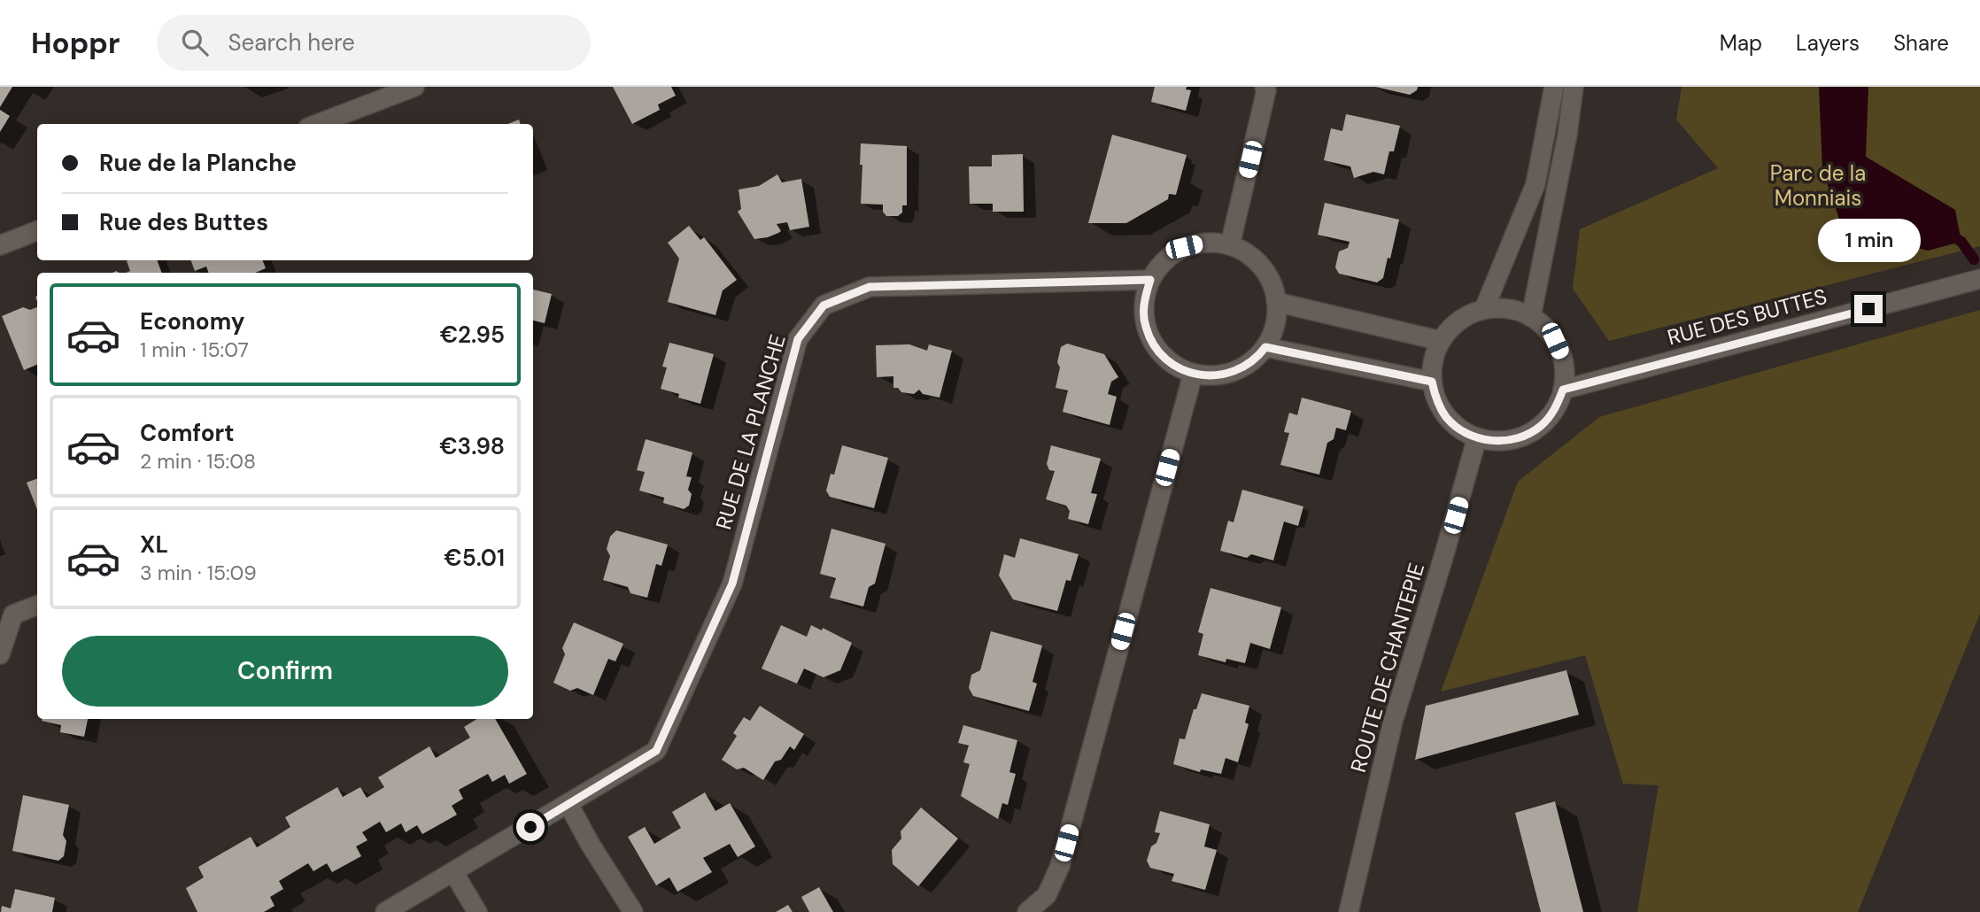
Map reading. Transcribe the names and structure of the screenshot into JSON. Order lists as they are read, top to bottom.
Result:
{
  "streets": {
    "street": ["RUE DES BUTTES", "RUE DE LA PLANCHE", "ROUTE DE CHANTEPIE"]
  },
  "crossings": [
    ["RUE DES BUTTES", "ROUTE DE CHANTEPIE"]
  ],
  "parks": ["Parc de la Monniais"],
  "page": {
    "header": "Hoppr",
    "search": "Search here",
    "nav": ["Map", "Layers", "Share"],
    "banner": ["Rue de la Planche", "Rue des Buttes"],
    "bubble": "1 min",
    "list": [
      {
        "name": "Economy",
        "note": "1 min · 15:07",
        "value": "€2.95"
      },
      {
        "name": "Comfort",
        "note": "2 min · 15:08",
        "value": "€3.98"
      },
      {
        "name": "XL",
        "note": "3 min · 15:09",
        "value": "€5.01"
      }
    ],
    "buttons": "Confirm"
  }
}
